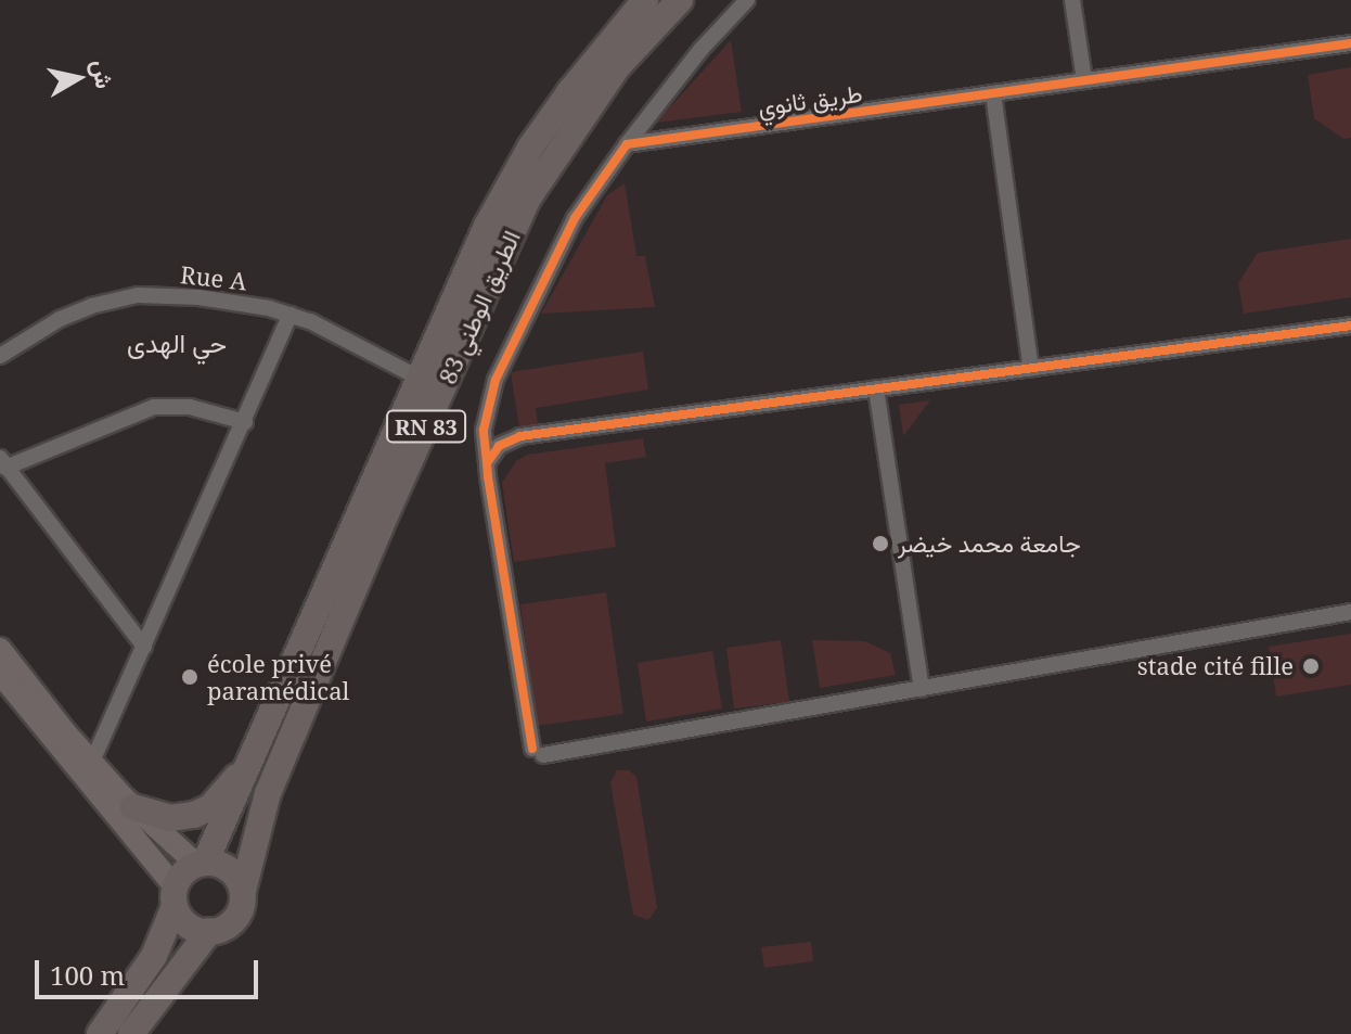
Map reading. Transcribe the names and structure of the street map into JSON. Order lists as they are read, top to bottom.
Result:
{
  "streets": {
    "highway": ["الطريق الوطني 83", "RN 83"],
    "street": ["طريق ثانوي", "Rue A"]
  },
  "crossings": [
    ["Rue A", "الطريق الوطني 83"]
  ],
  "districts": ["حي الهدى"],
  "places": ["جامعة محمد خيضر", "stade cité fille", "école privé paramédical"],
  "scale_bar": "100 m",
  "north": "right"
}
